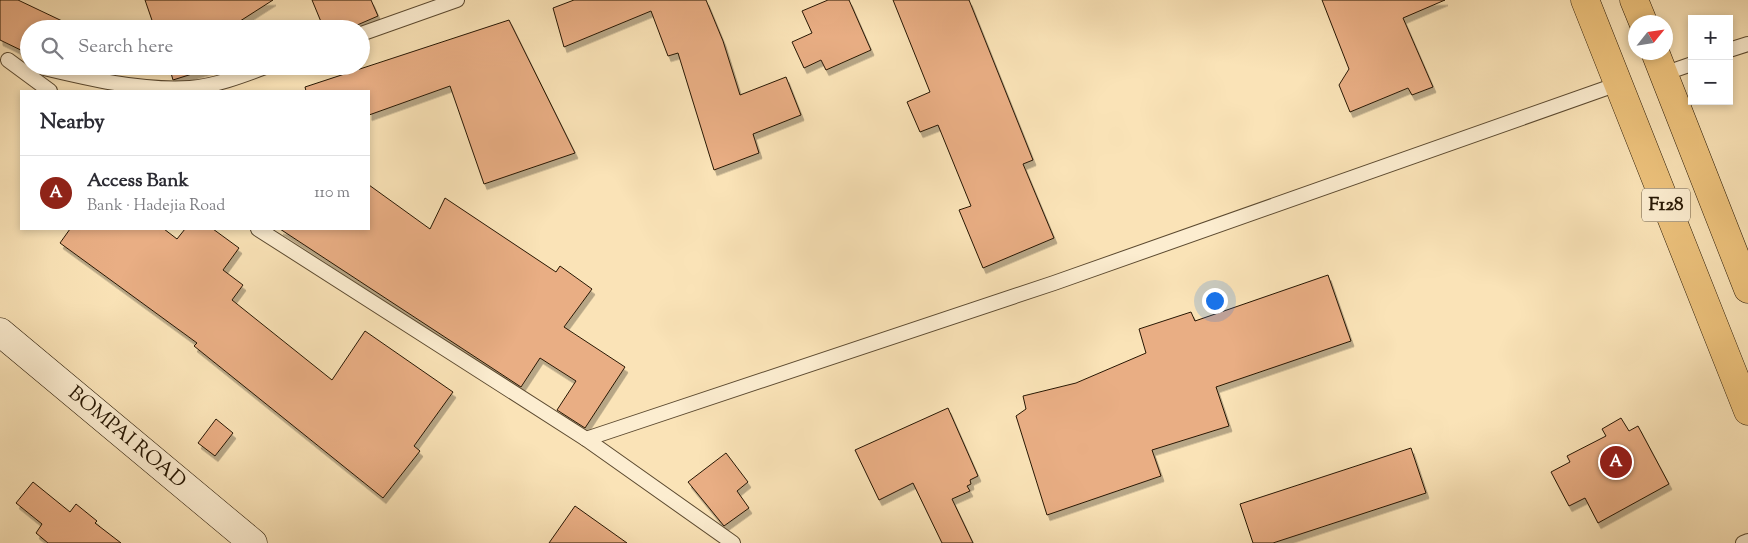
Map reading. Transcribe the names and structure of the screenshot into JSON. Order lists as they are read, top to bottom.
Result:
{
  "streets": {
    "main road": ["F128", "BOMPAI ROAD"]
  },
  "north": "top right",
  "page": {
    "map_buttons": ["+", "−"],
    "search": "Search here",
    "heading": "Nearby",
    "list": [
      {
        "mark": "A",
        "name": "Access Bank",
        "note": "Bank · Hadejia Road",
        "value": "110 m"
      }
    ],
    "pins": "A"
  }
}
